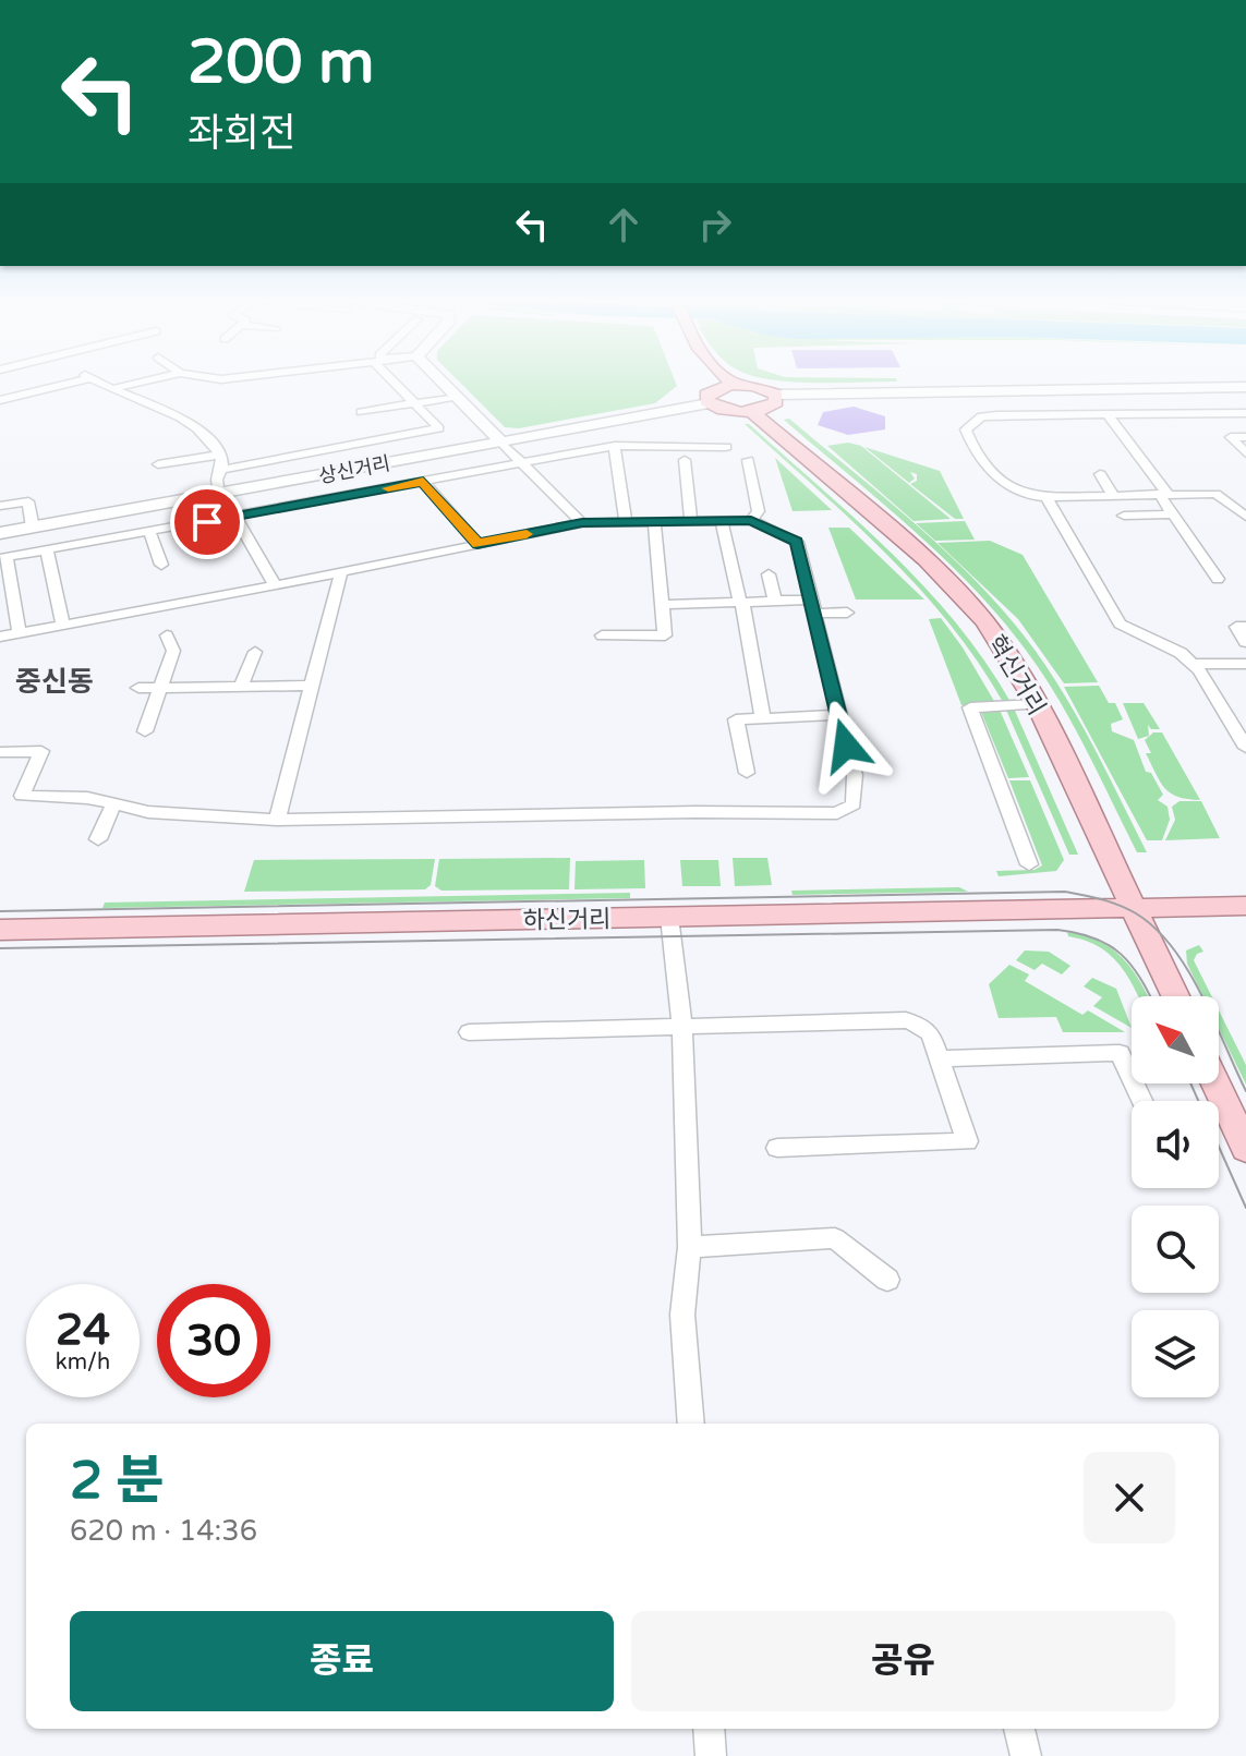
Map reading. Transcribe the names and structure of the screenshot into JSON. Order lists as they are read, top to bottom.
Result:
{
  "streets": {
    "main road": ["상신거리", "혁신거리", "하신거리"]
  },
  "crossings": [
    ["혁신거리", "하신거리"]
  ],
  "districts": ["중신동"],
  "north": "top left",
  "page": {
    "turn": ["200 m", "좌회전"],
    "speed": "24 km/h",
    "limit": "30",
    "heading": ["2 분", "620 m · 14:36"],
    "buttons": ["종료", "공유"]
  }
}
